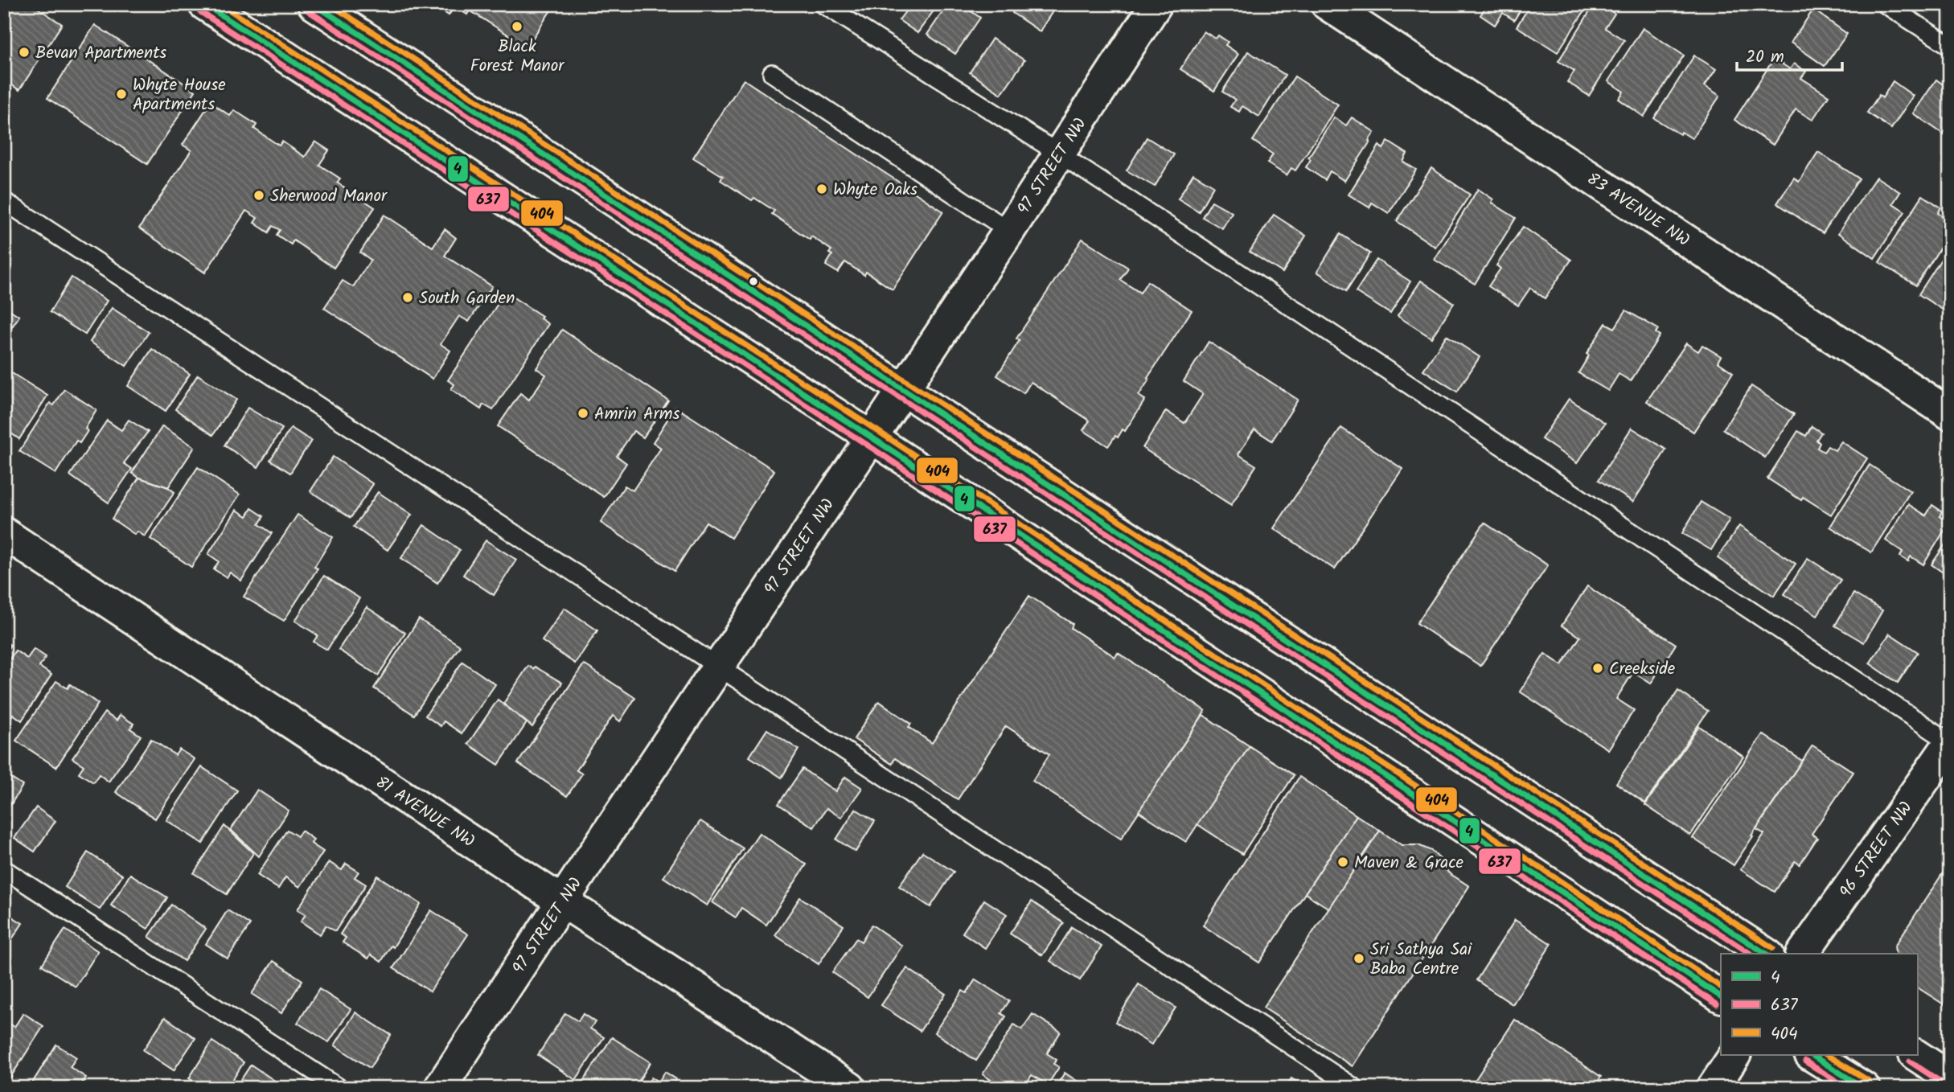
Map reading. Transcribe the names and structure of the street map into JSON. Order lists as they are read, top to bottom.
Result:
{
  "streets": {
    "main road": [
      "97 STREET NW",
      "83 AVENUE NW",
      "81 AVENUE NW",
      "96 STREET NW"
    ]
  },
  "crossings": [
    ["97 STREET NW", "81 AVENUE NW"]
  ],
  "places": [
    "Black Forest Manor",
    "Bevan Apartments",
    "Whyte House Apartments",
    "Whyte Oaks",
    "Sherwood Manor",
    "South Garden",
    "Amrin Arms",
    "Creekside",
    "Maven & Grace",
    "Sri Sathya Sai Baba Centre"
  ],
  "lines": ["transit line 4", "transit line 404", "transit line 637"],
  "legend": ["4", "637", "404"],
  "scale_bar": "20 m"
}
